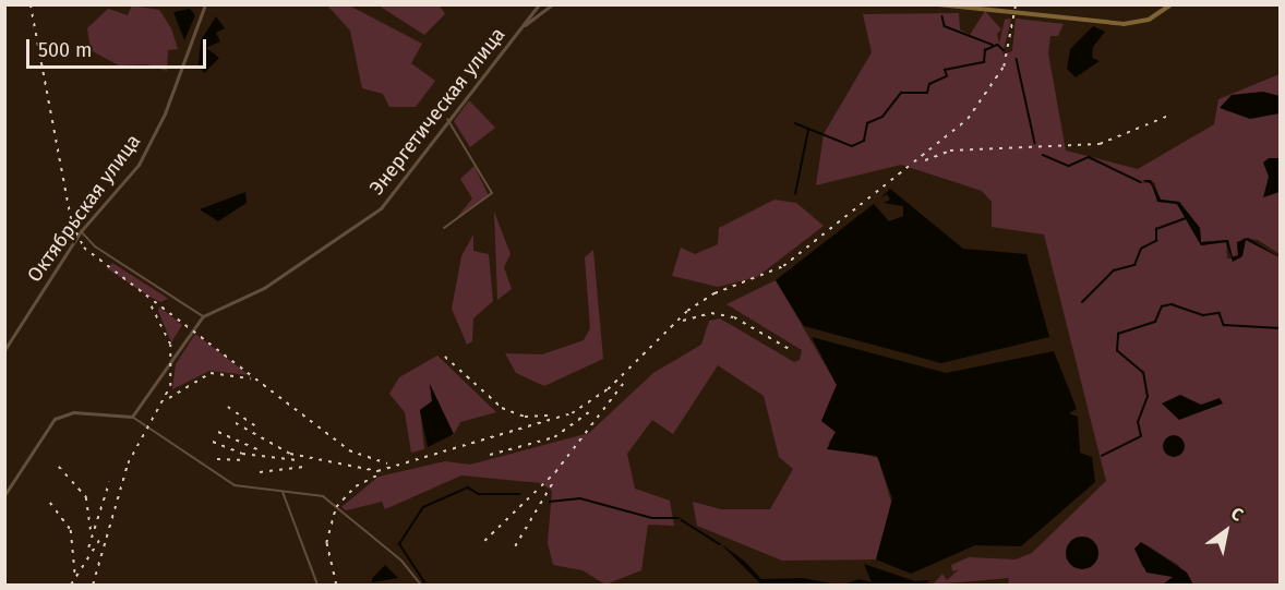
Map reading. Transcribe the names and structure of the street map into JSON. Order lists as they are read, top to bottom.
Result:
{
  "streets": {
    "street": ["Энергетическая улица", "Октябрьская улица"]
  },
  "scale_bar": "500 m",
  "north": "top right"
}
